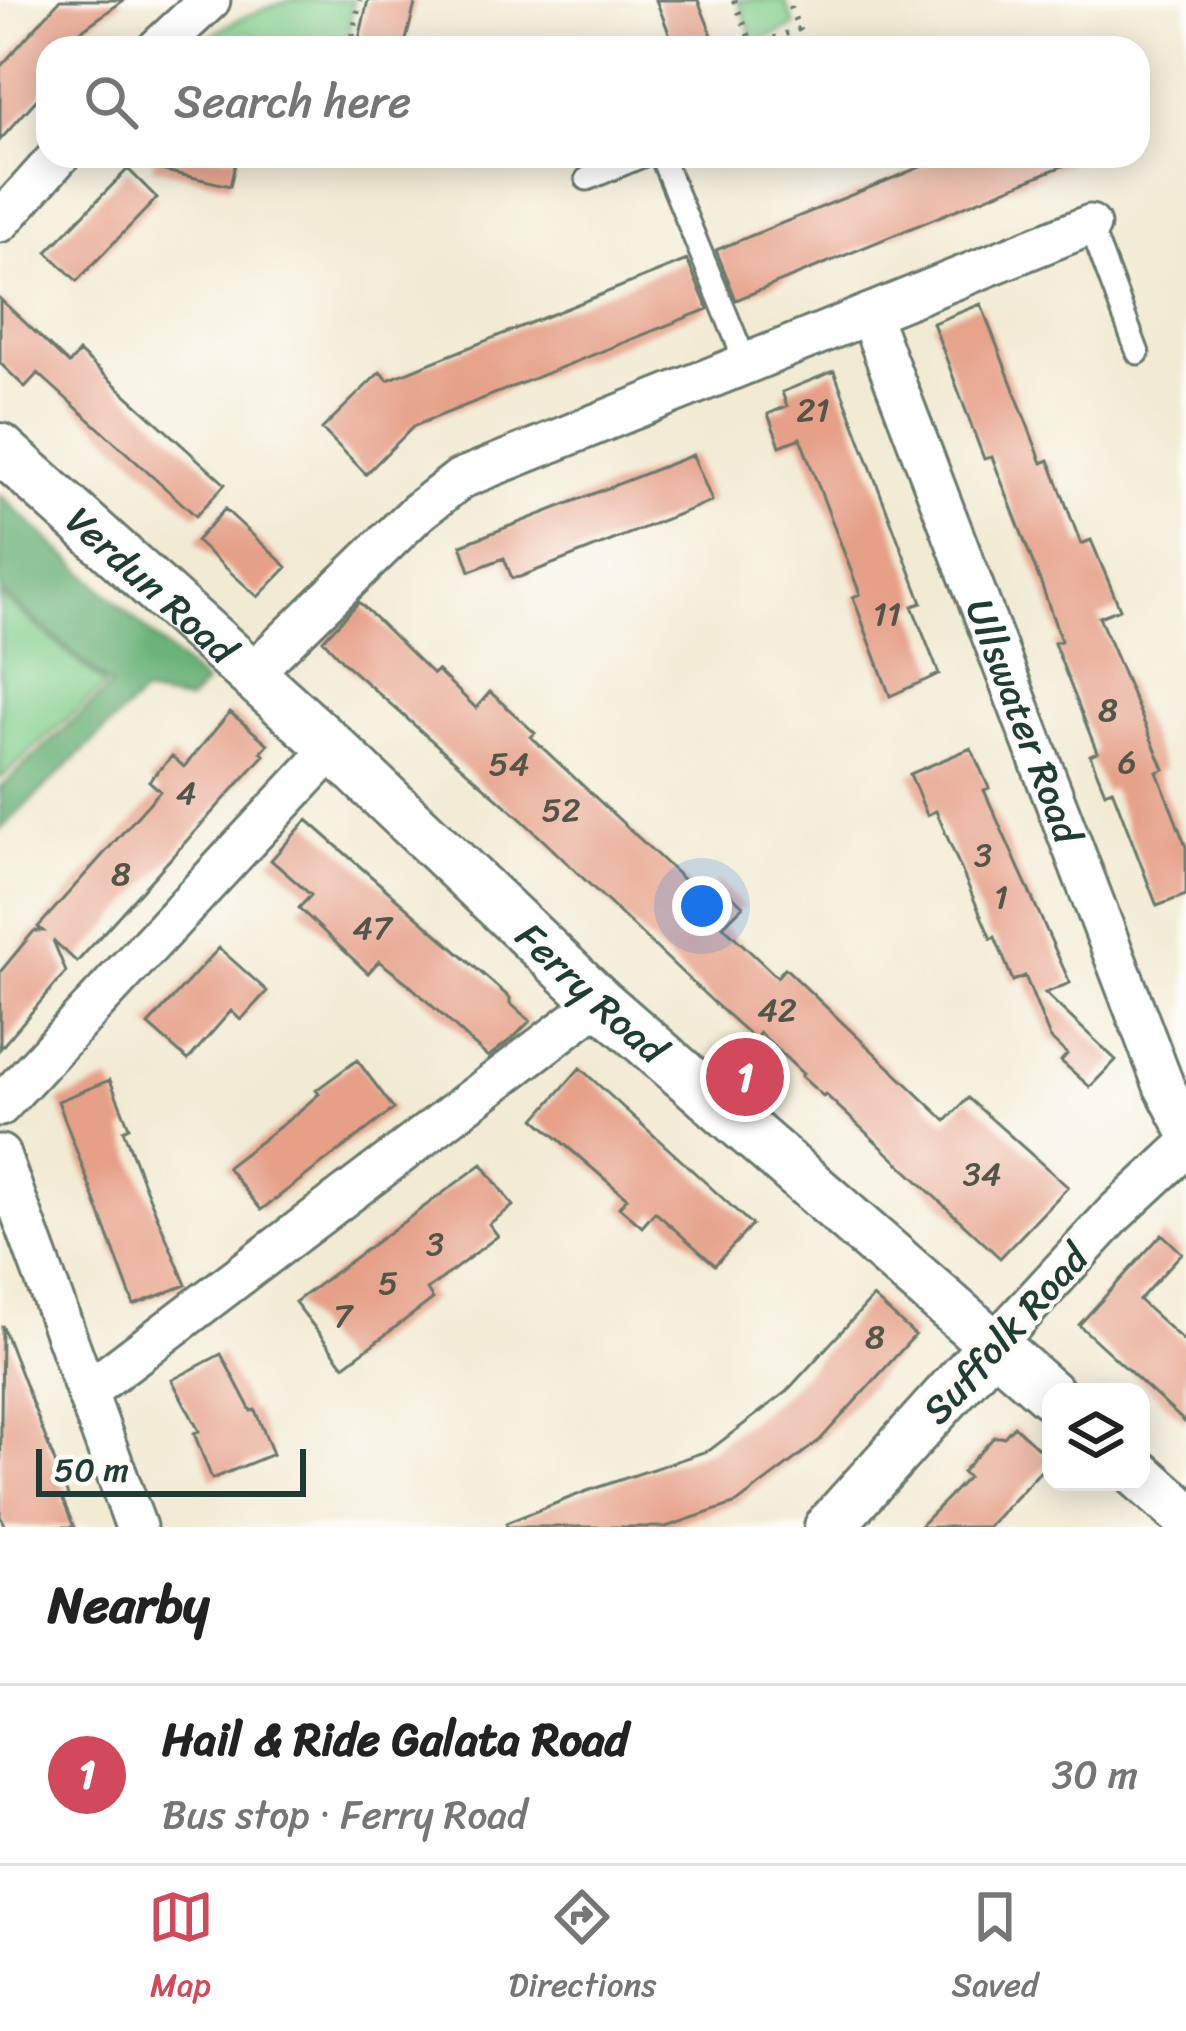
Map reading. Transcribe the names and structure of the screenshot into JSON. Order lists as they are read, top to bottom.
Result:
{
  "streets": {
    "street": [
      "Verdun Road",
      "Ullswater Road",
      "Ferry Road",
      "Suffolk Road"
    ]
  },
  "crossings": [
    ["Verdun Road", "Ferry Road"],
    ["Ferry Road", "Suffolk Road"]
  ],
  "house_numbers": [
    "21",
    "11",
    "8",
    "6",
    "54",
    "4",
    "52",
    "3",
    "8",
    "1",
    "47",
    "42",
    "34",
    "3",
    "5",
    "7",
    "8"
  ],
  "scale_bar": "50 m",
  "page": {
    "search": "Search here",
    "pins": "1",
    "scale": "50 m",
    "heading": "Nearby",
    "list": [
      {
        "mark": "1",
        "name": "Hail & Ride Galata Road",
        "note": "Bus stop · Ferry Road",
        "value": "30 m"
      }
    ],
    "nav": ["Map", "Directions", "Saved"]
  }
}
